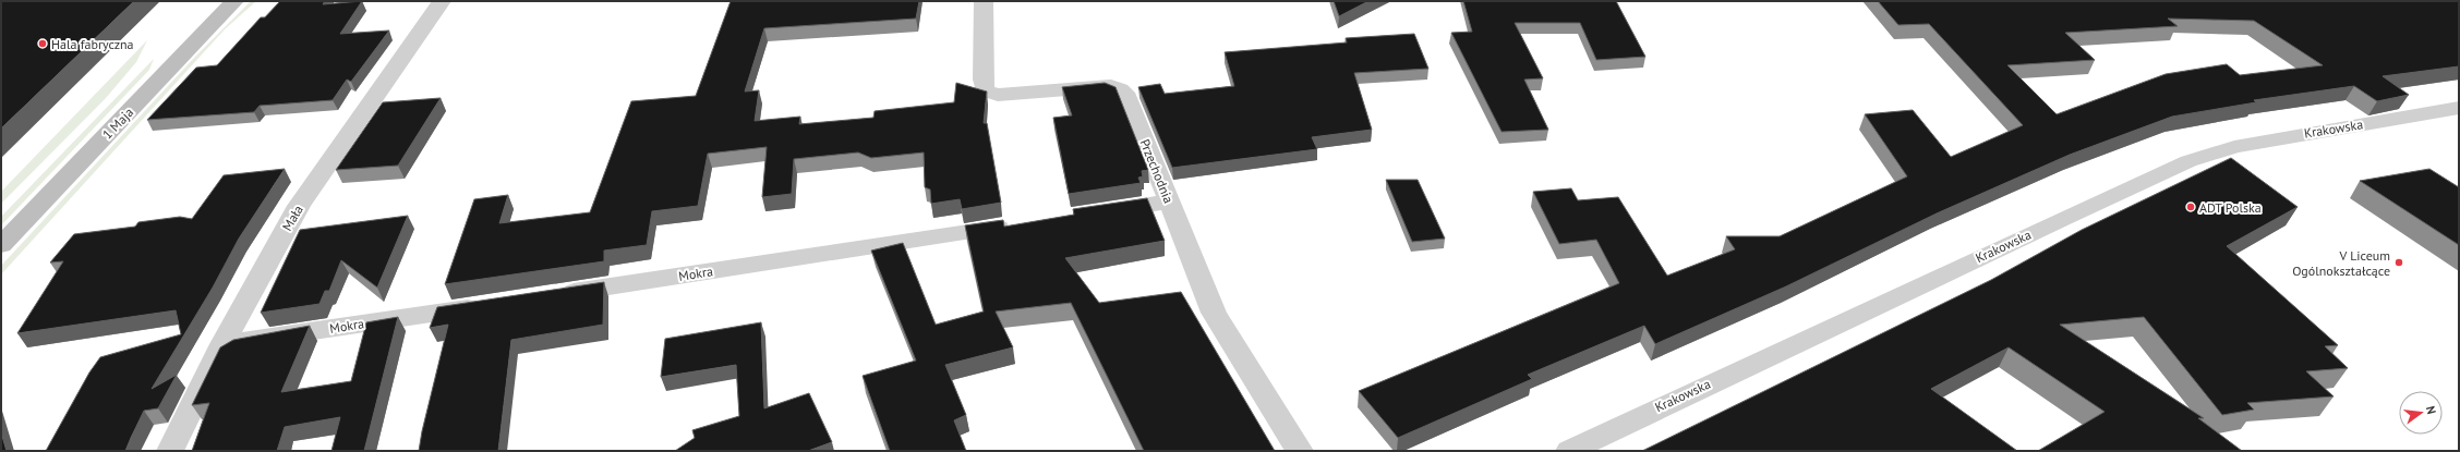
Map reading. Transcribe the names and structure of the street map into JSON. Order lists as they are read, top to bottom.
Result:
{
  "streets": {
    "main road": ["1 Maja"],
    "street": [
      "Krakowska",
      "Przechodnia",
      "Mała",
      "Mokra"
    ]
  },
  "crossings": [
    ["Mała", "Mokra"]
  ],
  "places": ["Hala fabryczna", "ADT Polska", "V Liceum Ogólnokształcące"],
  "north": "right"
}
